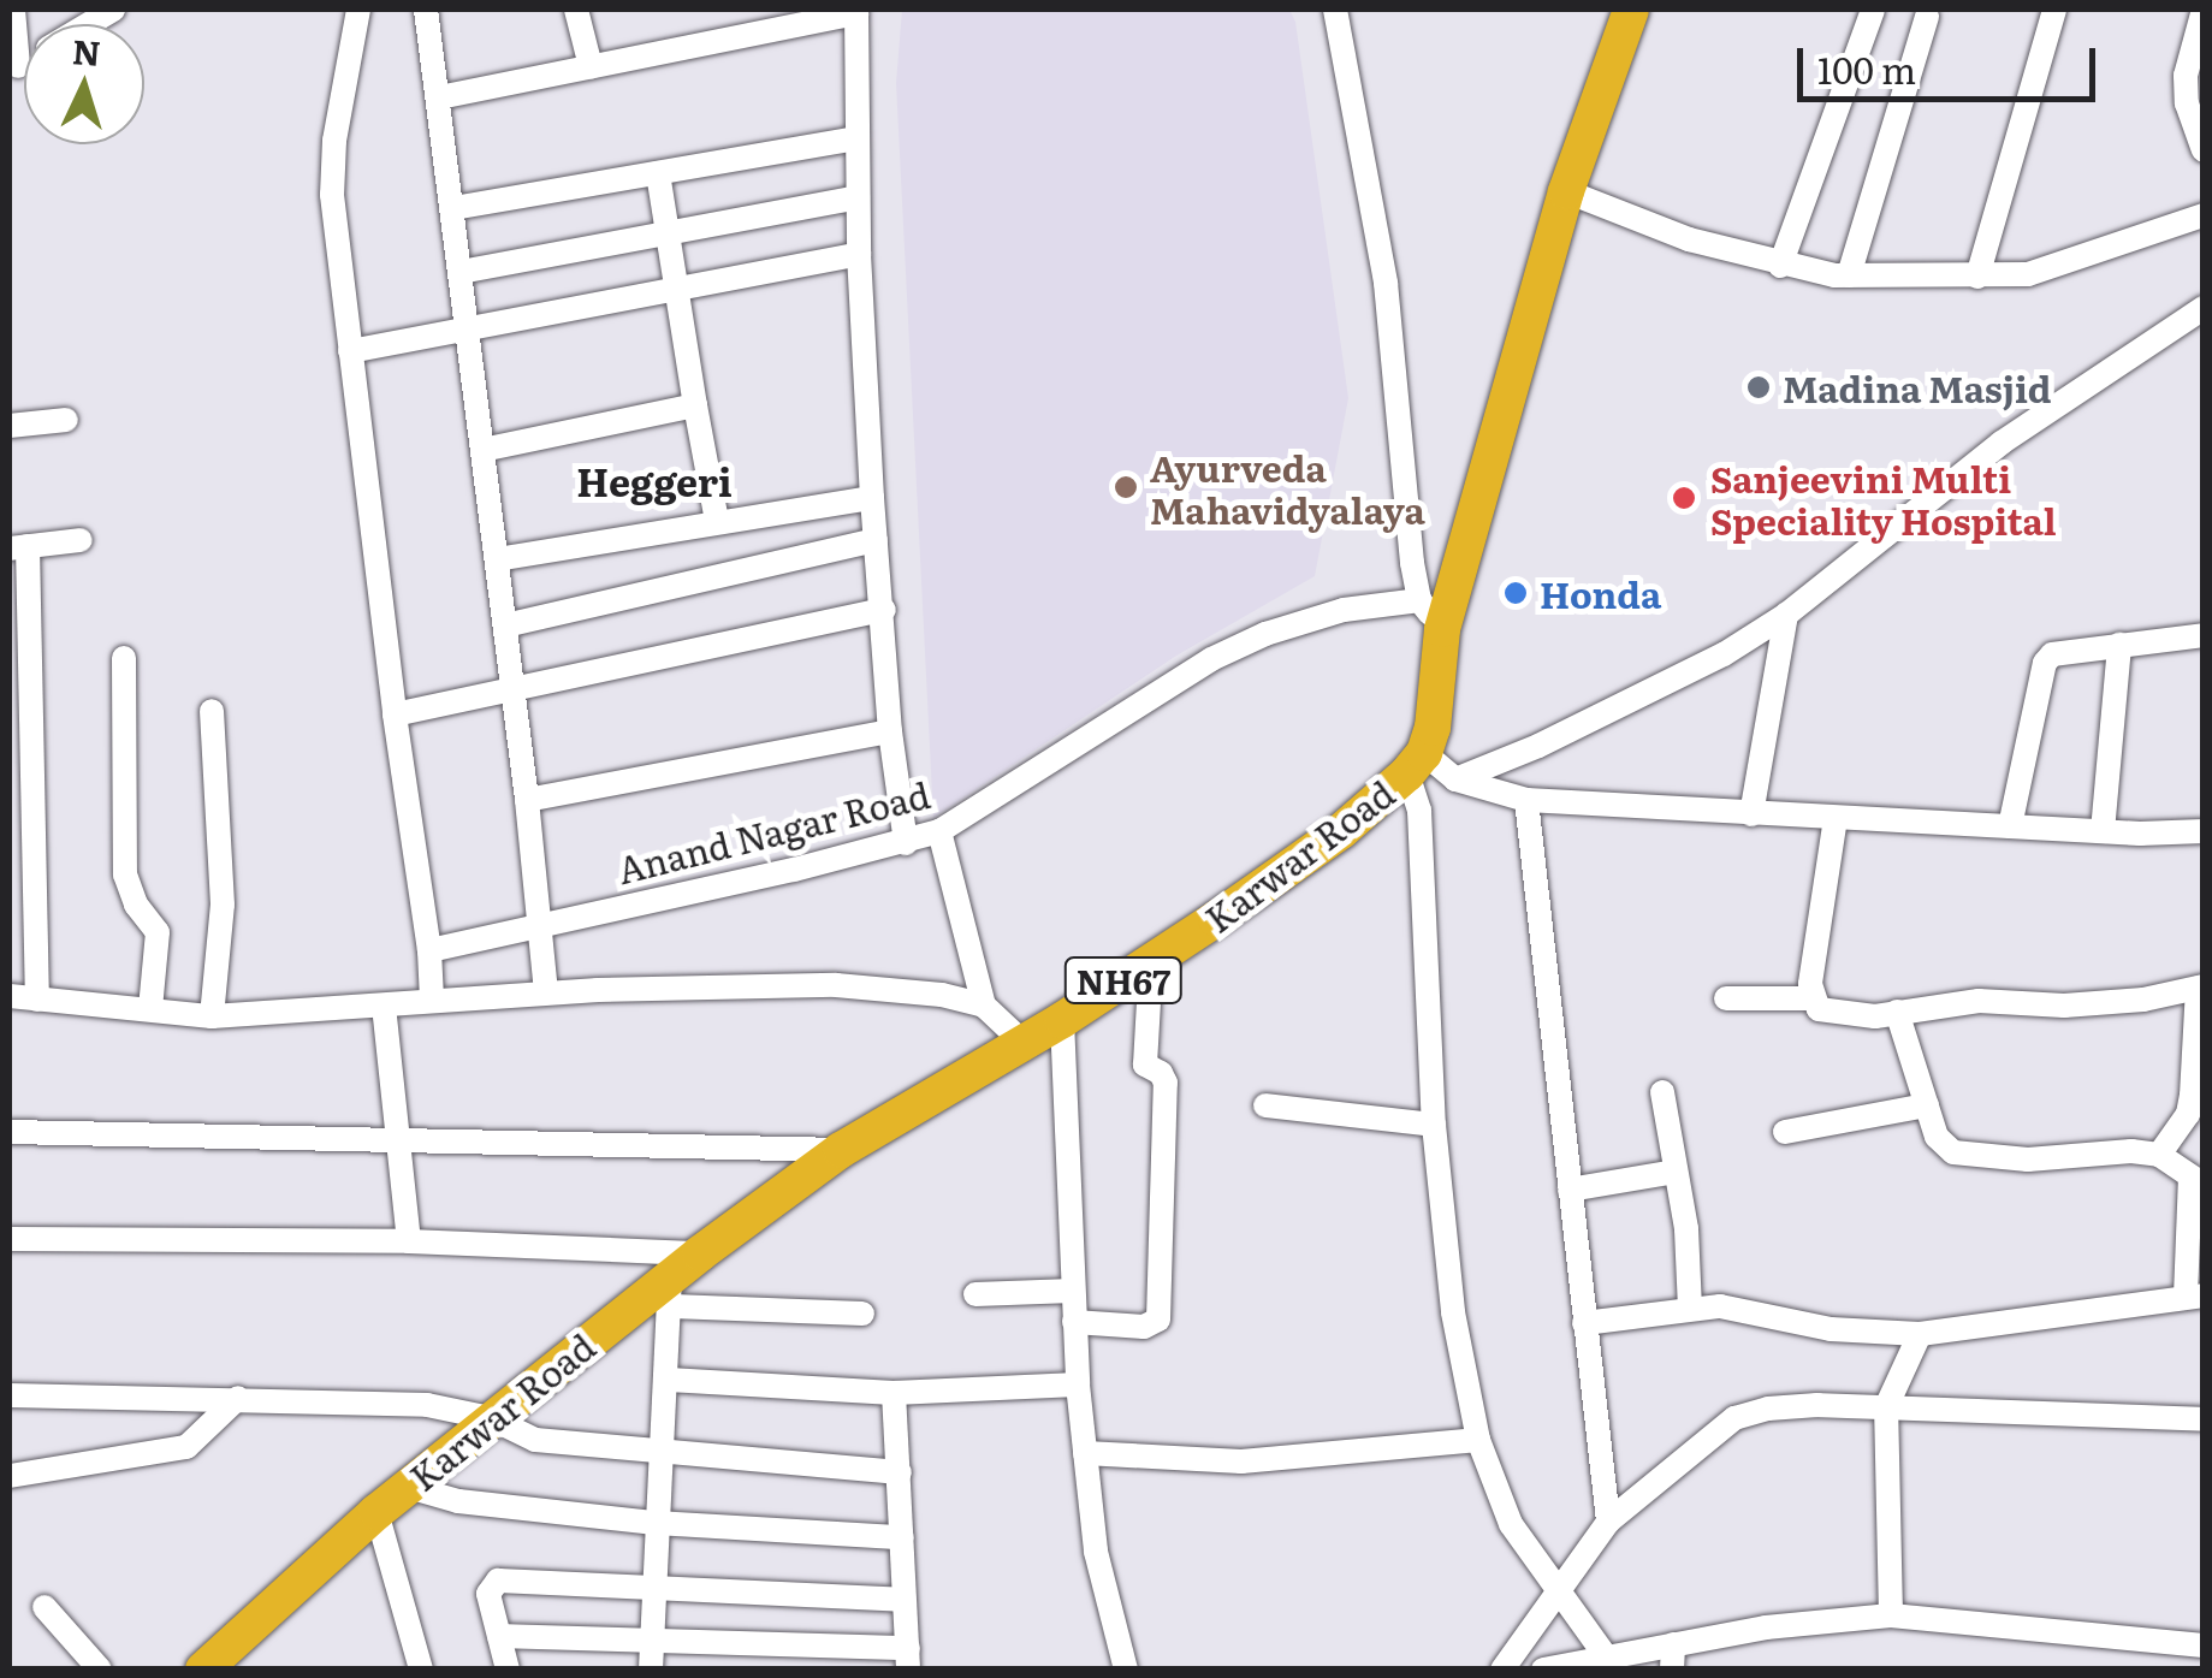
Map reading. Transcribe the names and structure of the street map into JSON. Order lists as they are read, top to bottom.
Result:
{
  "streets": {
    "highway": ["Karwar Road", "NH67"],
    "street": ["Anand Nagar Road"]
  },
  "districts": ["Heggeri"],
  "places": [
    "Madina Masjid",
    "Ayurveda Mahavidyalaya",
    "Sanjeevini Multi Speciality Hospital",
    "Honda"
  ],
  "scale_bar": "100 m",
  "north": "top"
}
